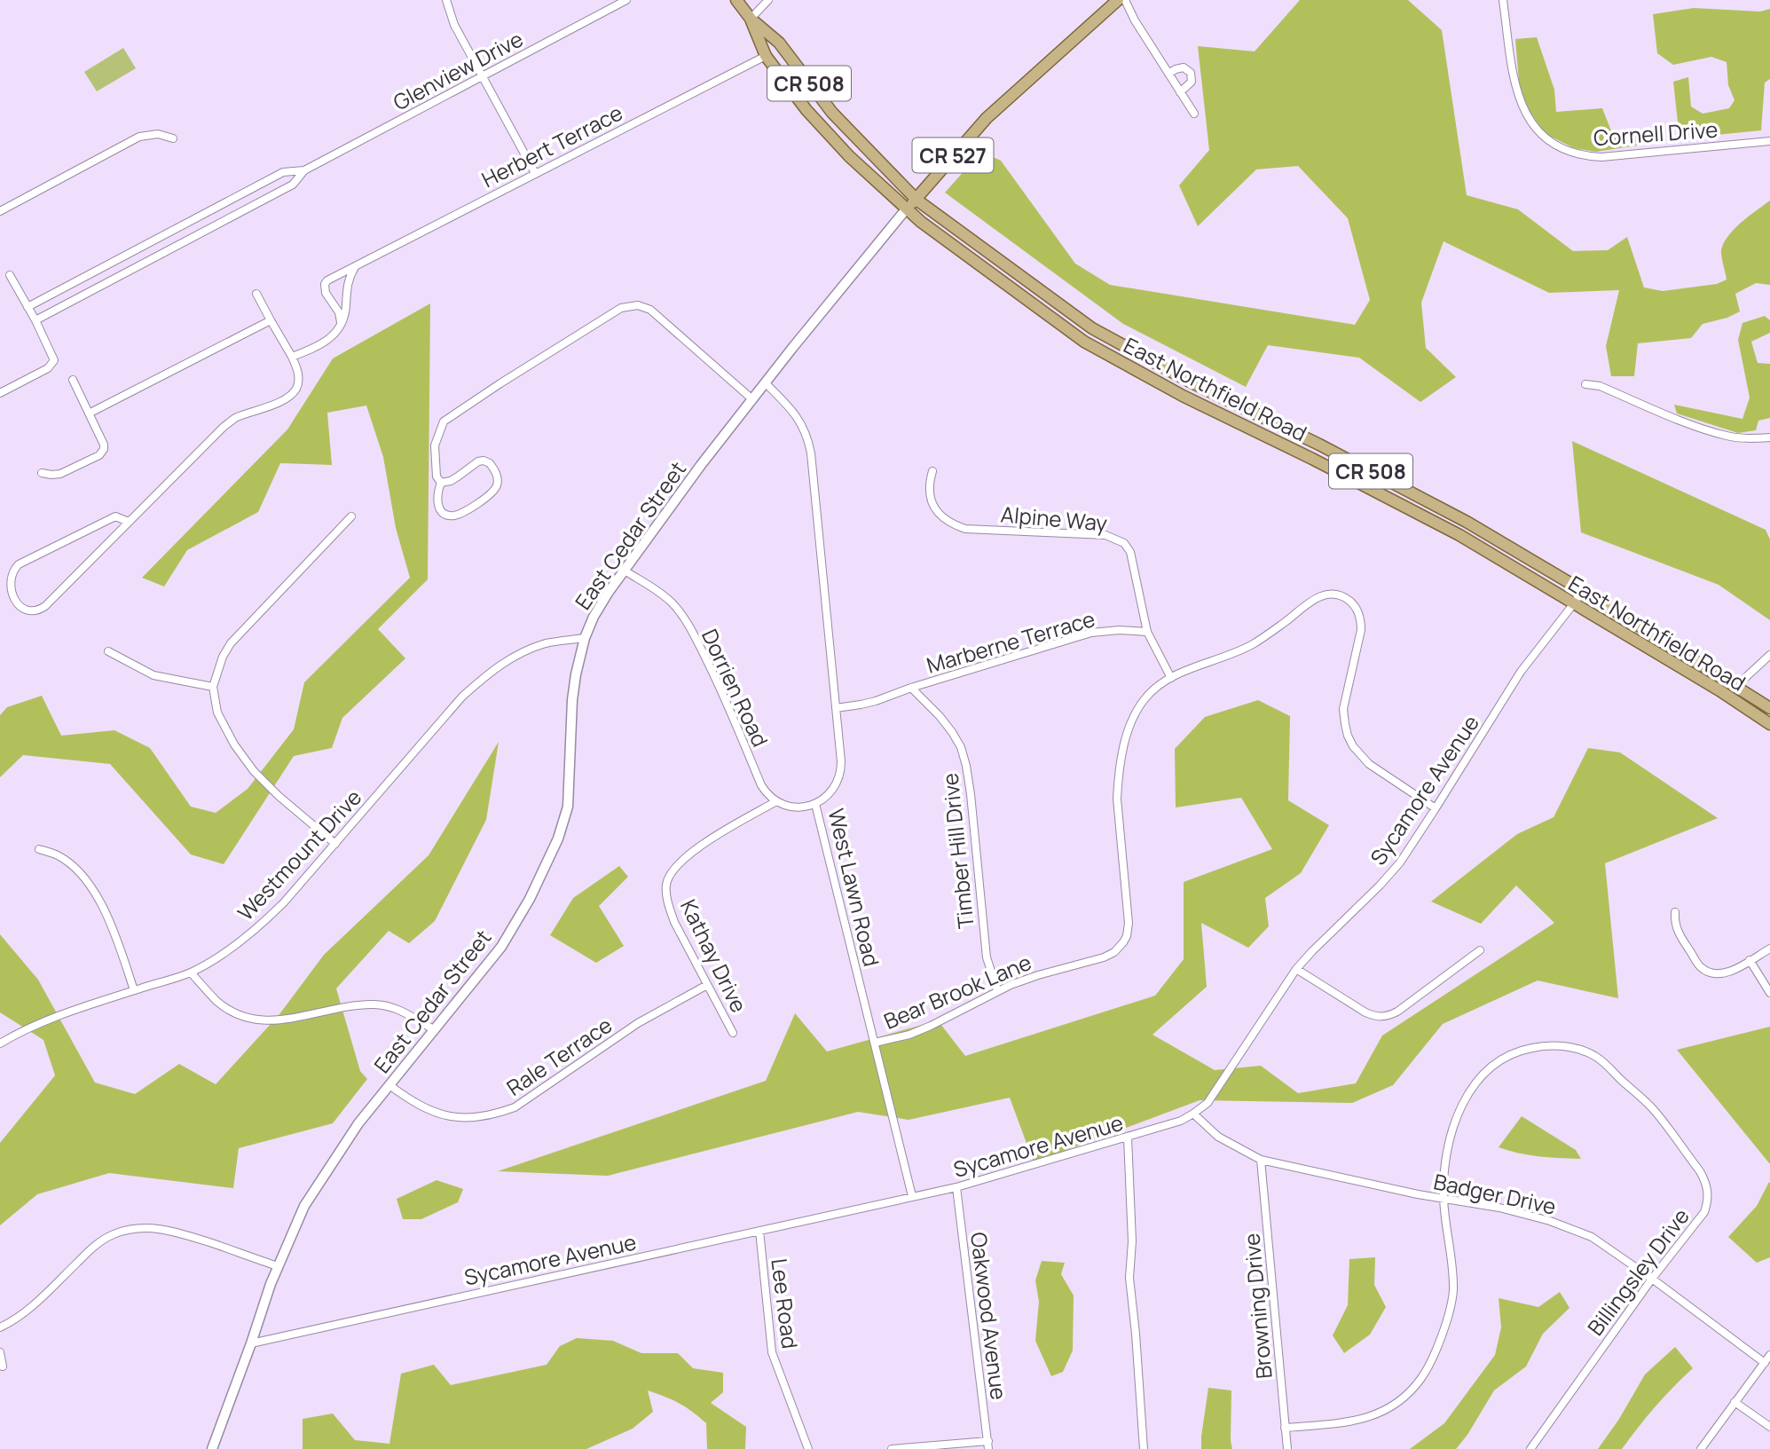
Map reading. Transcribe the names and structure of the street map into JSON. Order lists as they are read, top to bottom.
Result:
{
  "streets": {
    "main road": [
      "CR 508",
      "CR 527",
      "East Northfield Road",
      "East Cedar Street"
    ],
    "street": [
      "Glenview Drive",
      "Cornell Drive",
      "Herbert Terrace",
      "Alpine Way",
      "Marberne Terrace",
      "Dorrien Road",
      "Sycamore Avenue",
      "Timber Hill Drive",
      "Westmount Drive",
      "West Lawn Road",
      "Kathay Drive",
      "Bear Brook Lane",
      "Rale Terrace",
      "Badger Drive",
      "Billingsley Drive",
      "Lee Road",
      "Browning Drive",
      "Oakwood Avenue"
    ]
  },
  "crossings": [
    ["Herbert Terrace", "East Northfield Road"],
    ["East Northfield Road", "East Cedar Street"],
    ["East Northfield Road", "Sycamore Avenue"],
    ["Alpine Way", "Marberne Terrace"],
    ["East Cedar Street", "Dorrien Road"],
    ["East Cedar Street", "Sycamore Avenue"],
    ["East Cedar Street", "Westmount Drive"],
    ["East Cedar Street", "West Lawn Road"],
    ["East Cedar Street", "Rale Terrace"],
    ["Marberne Terrace", "Timber Hill Drive"],
    ["Marberne Terrace", "West Lawn Road"],
    ["Dorrien Road", "Kathay Drive"],
    ["Sycamore Avenue", "West Lawn Road"],
    ["Sycamore Avenue", "Bear Brook Lane"],
    ["Sycamore Avenue", "Badger Drive"],
    ["Sycamore Avenue", "Lee Road"],
    ["Sycamore Avenue", "Oakwood Avenue"],
    ["Timber Hill Drive", "Bear Brook Lane"],
    ["West Lawn Road", "Bear Brook Lane"],
    ["Kathay Drive", "Rale Terrace"],
    ["Badger Drive", "Billingsley Drive"],
    ["Badger Drive", "Browning Drive"],
    ["Billingsley Drive", "Browning Drive"]
  ]
}
